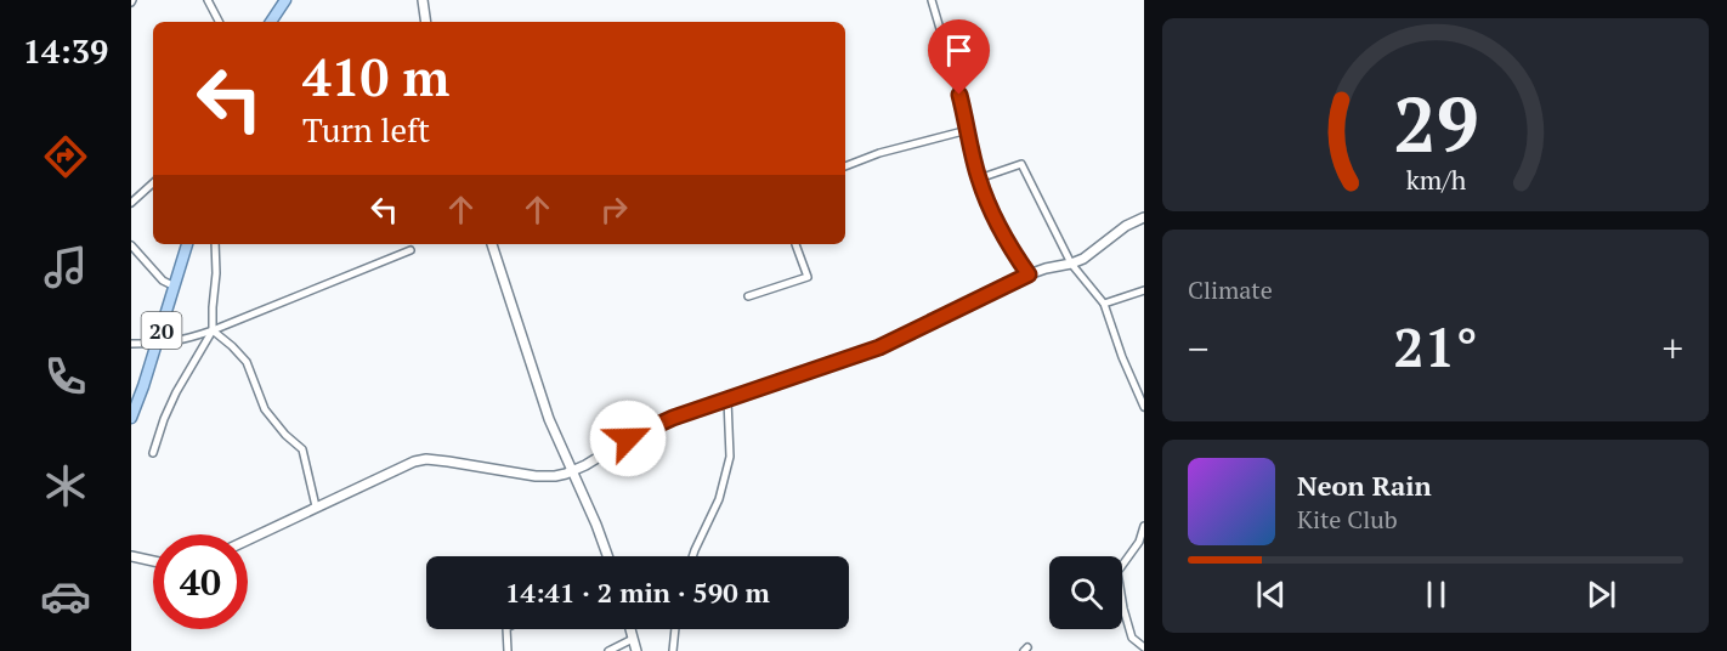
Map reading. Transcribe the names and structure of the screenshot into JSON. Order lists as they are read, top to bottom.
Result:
{
  "streets": {
    "main road": ["20"]
  },
  "page": {
    "tabs": "14:39",
    "turn": ["410 m", "Turn left"],
    "tile": "Climate",
    "heat": ["−", "21°", "+"],
    "song": ["Neon Rain", "Kite Club"],
    "limit": "40",
    "trip": "14:41 · 2 min · 590 m",
    "gauge": ["29", "km/h"]
  }
}
